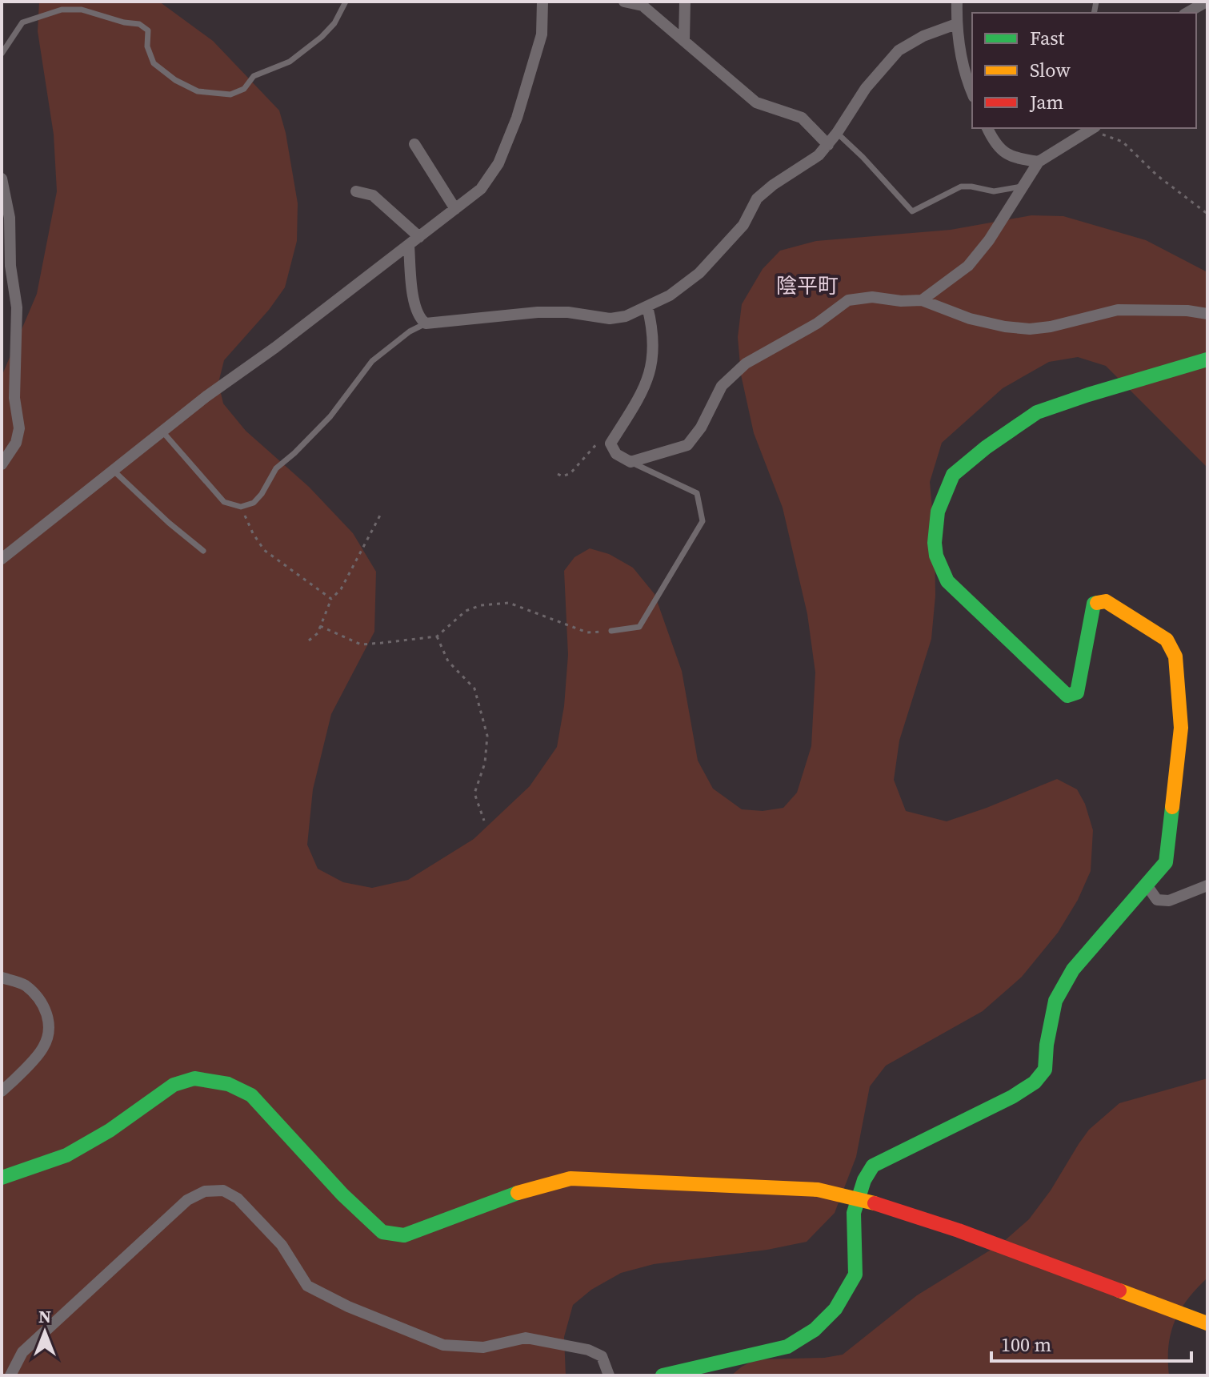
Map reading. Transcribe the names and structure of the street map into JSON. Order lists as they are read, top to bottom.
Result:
{
  "districts": ["陰平町"],
  "legend": ["Fast", "Slow", "Jam"],
  "scale_bar": "100 m",
  "north": "top"
}
